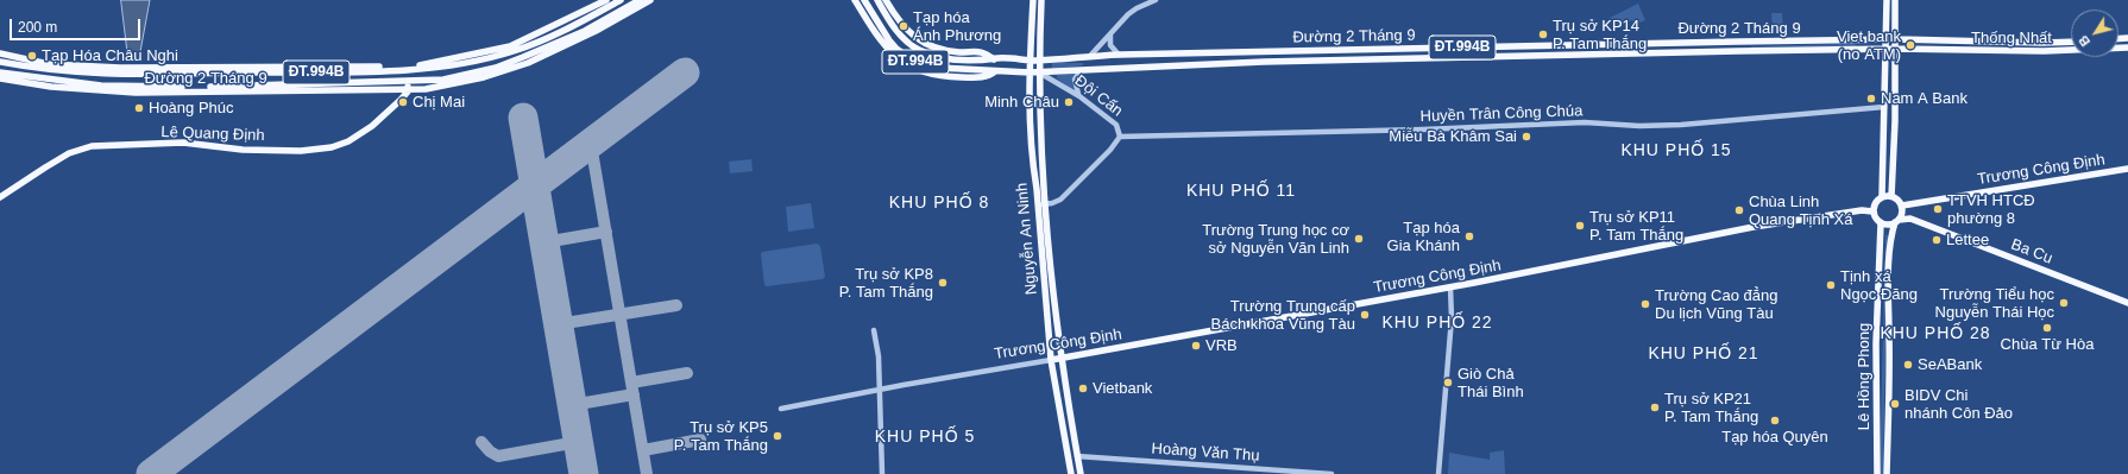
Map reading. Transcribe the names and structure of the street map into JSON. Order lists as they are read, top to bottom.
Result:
{
  "streets": {
    "main road": [
      "Đường 2 Tháng 9",
      "Thống Nhất",
      "ĐT.994B",
      "Lê Quang Định",
      "Trương Công Định",
      "Nguyễn An Ninh",
      "Ba Cu",
      "Lê Hồng Phong"
    ],
    "street": ["Đội Cấn", "Huyền Trân Công Chúa", "Hoàng Văn Thụ"]
  },
  "crossings": [
    ["Đường 2 Tháng 9", "Thống Nhất"],
    ["Đường 2 Tháng 9", "Đội Cấn"],
    ["Đường 2 Tháng 9", "Lê Quang Định"],
    ["Đường 2 Tháng 9", "Nguyễn An Ninh"],
    ["Đội Cấn", "Huyền Trân Công Chúa"],
    ["Đội Cấn", "Nguyễn An Ninh"],
    ["Trương Công Định", "Nguyễn An Ninh"],
    ["Trương Công Định", "Ba Cu"],
    ["Trương Công Định", "Lê Hồng Phong"],
    ["Nguyễn An Ninh", "Hoàng Văn Thụ"],
    ["Ba Cu", "Lê Hồng Phong"]
  ],
  "districts": [
    "KHU PHỐ 15",
    "KHU PHỐ 11",
    "KHU PHỐ 8",
    "KHU PHỐ 22",
    "KHU PHỐ 28",
    "KHU PHỐ 21",
    "KHU PHỐ 5"
  ],
  "places": [
    "Tạp hóa Ánh Phương",
    "Trụ sở KP14 P. Tam Thắng",
    "Viet bank (no ATM)",
    "Tạp Hóa Châu Nghi",
    "Nam A Bank",
    "Chị Mai",
    "Minh Châu",
    "Hoàng Phúc",
    "Miễu Bà Khâm Sai",
    "TTVH HTCĐ phường 8",
    "Chùa Linh Quang Tịnh Xá",
    "Trụ sở KP11 P. Tam Thắng",
    "Tạp hóa Gia Khánh",
    "Trường Trung học cơ sở Nguyễn Văn Linh",
    "Lettee",
    "Trụ sở KP8 P. Tam Thắng",
    "Tịnh xá Ngọc Đăng",
    "Trường Tiểu học Nguyễn Thái Học",
    "Trường Cao đẳng Du lịch Vũng Tàu",
    "Trường Trung cấp Bách khoa Vũng Tàu",
    "Chùa Từ Hòa",
    "VRB",
    "SeABank",
    "Giò Chả Thái Bình",
    "Vietbank",
    "BIDV Chi nhánh Côn Đảo",
    "Trụ sở KP21 P. Tam Thắng",
    "Tạp hóa Quyên",
    "Trụ sở KP5 P. Tam Thắng"
  ],
  "scale_bar": "200 m",
  "north": "bottom left"
}
